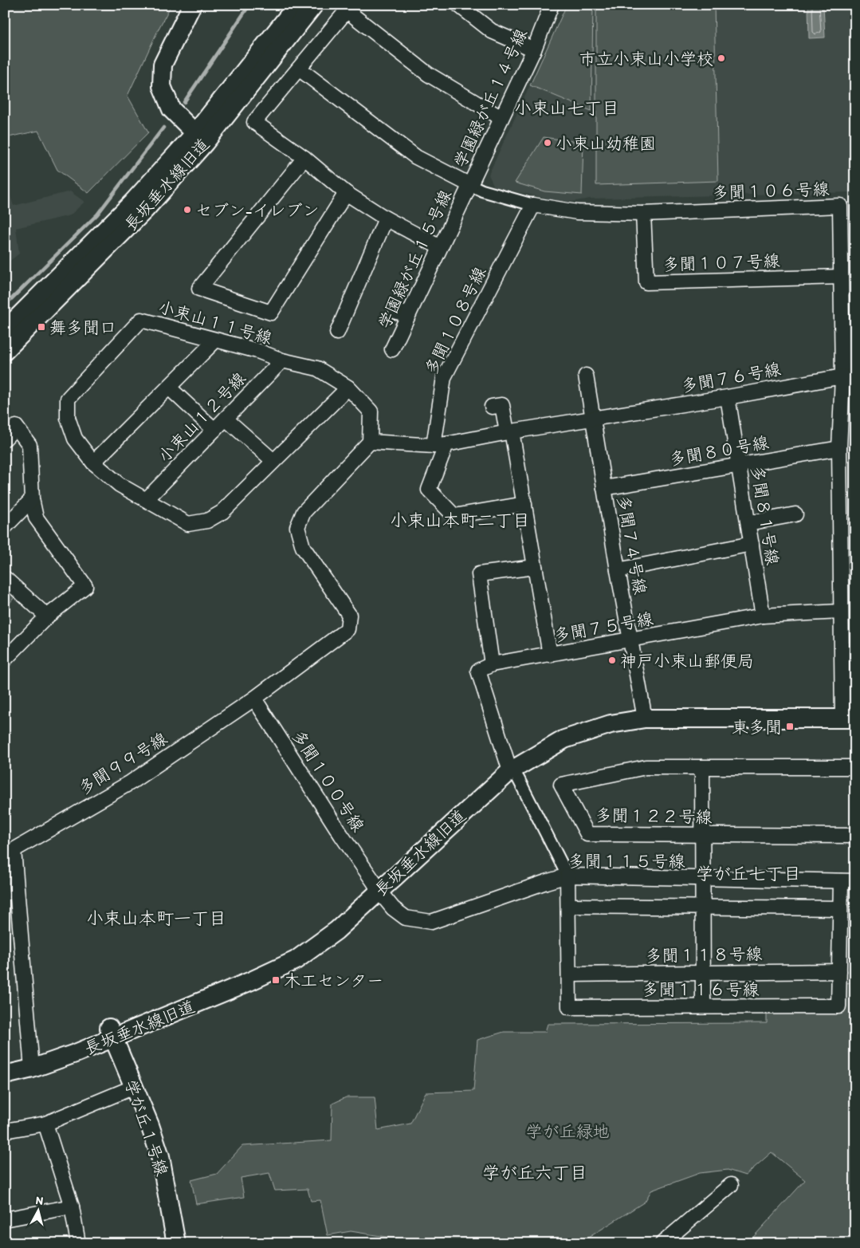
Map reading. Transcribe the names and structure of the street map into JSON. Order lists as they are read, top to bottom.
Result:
{
  "streets": {
    "street": [
      "学園緑が丘１４号線",
      "長坂垂水線旧道",
      "多聞１０６号線",
      "学園緑が丘１５号線",
      "多聞１０７号線",
      "多聞１０８号線",
      "小束山１１号線",
      "多聞７６号線",
      "小束山１２号線",
      "多聞８０号線",
      "多聞８１号線",
      "多聞７４号線",
      "多聞７５号線",
      "多聞９９号線",
      "多聞１００号線",
      "多聞１２２号線",
      "多聞１１５号線",
      "多聞１１８号線",
      "多聞１１６号線",
      "学が丘１号線"
    ]
  },
  "crossings": [
    ["学園緑が丘１４号線", "学園緑が丘１５号線"],
    ["長坂垂水線旧道", "多聞７４号線"],
    ["長坂垂水線旧道", "多聞７５号線"],
    ["長坂垂水線旧道", "多聞９９号線"],
    ["長坂垂水線旧道", "多聞１００号線"],
    ["長坂垂水線旧道", "多聞１１５号線"],
    ["長坂垂水線旧道", "学が丘１号線"],
    ["多聞１０６号線", "多聞１０７号線"],
    ["多聞１０６号線", "多聞１０８号線"],
    ["多聞１０６号線", "多聞７６号線"],
    ["多聞１０８号線", "多聞７６号線"],
    ["小束山１１号線", "多聞７６号線"],
    ["小束山１１号線", "小束山１２号線"],
    ["小束山１１号線", "多聞９９号線"],
    ["多聞７６号線", "多聞８１号線"],
    ["多聞７６号線", "多聞７４号線"],
    ["多聞７６号線", "多聞９９号線"],
    ["多聞８０号線", "多聞８１号線"],
    ["多聞８０号線", "多聞７４号線"],
    ["多聞８１号線", "多聞７５号線"],
    ["多聞７４号線", "多聞７５号線"],
    ["多聞９９号線", "多聞１００号線"],
    ["多聞１００号線", "多聞１１５号線"],
    ["多聞１１５号線", "多聞１１６号線"],
    ["多聞１１８号線", "多聞１１６号線"]
  ],
  "districts": [
    "小束山七丁目",
    "小束山本町二丁目",
    "学が丘七丁目",
    "小束山本町一丁目",
    "学が丘六丁目"
  ],
  "parks": ["学が丘緑地"],
  "places": {
    "other": [
      "市立小束山小学校",
      "小束山幼稚園",
      "セブン-イレブン",
      "神戸小束山郵便局"
    ],
    "transit": ["舞多聞口", "東多聞", "木工センター"]
  },
  "north": "top"
}
